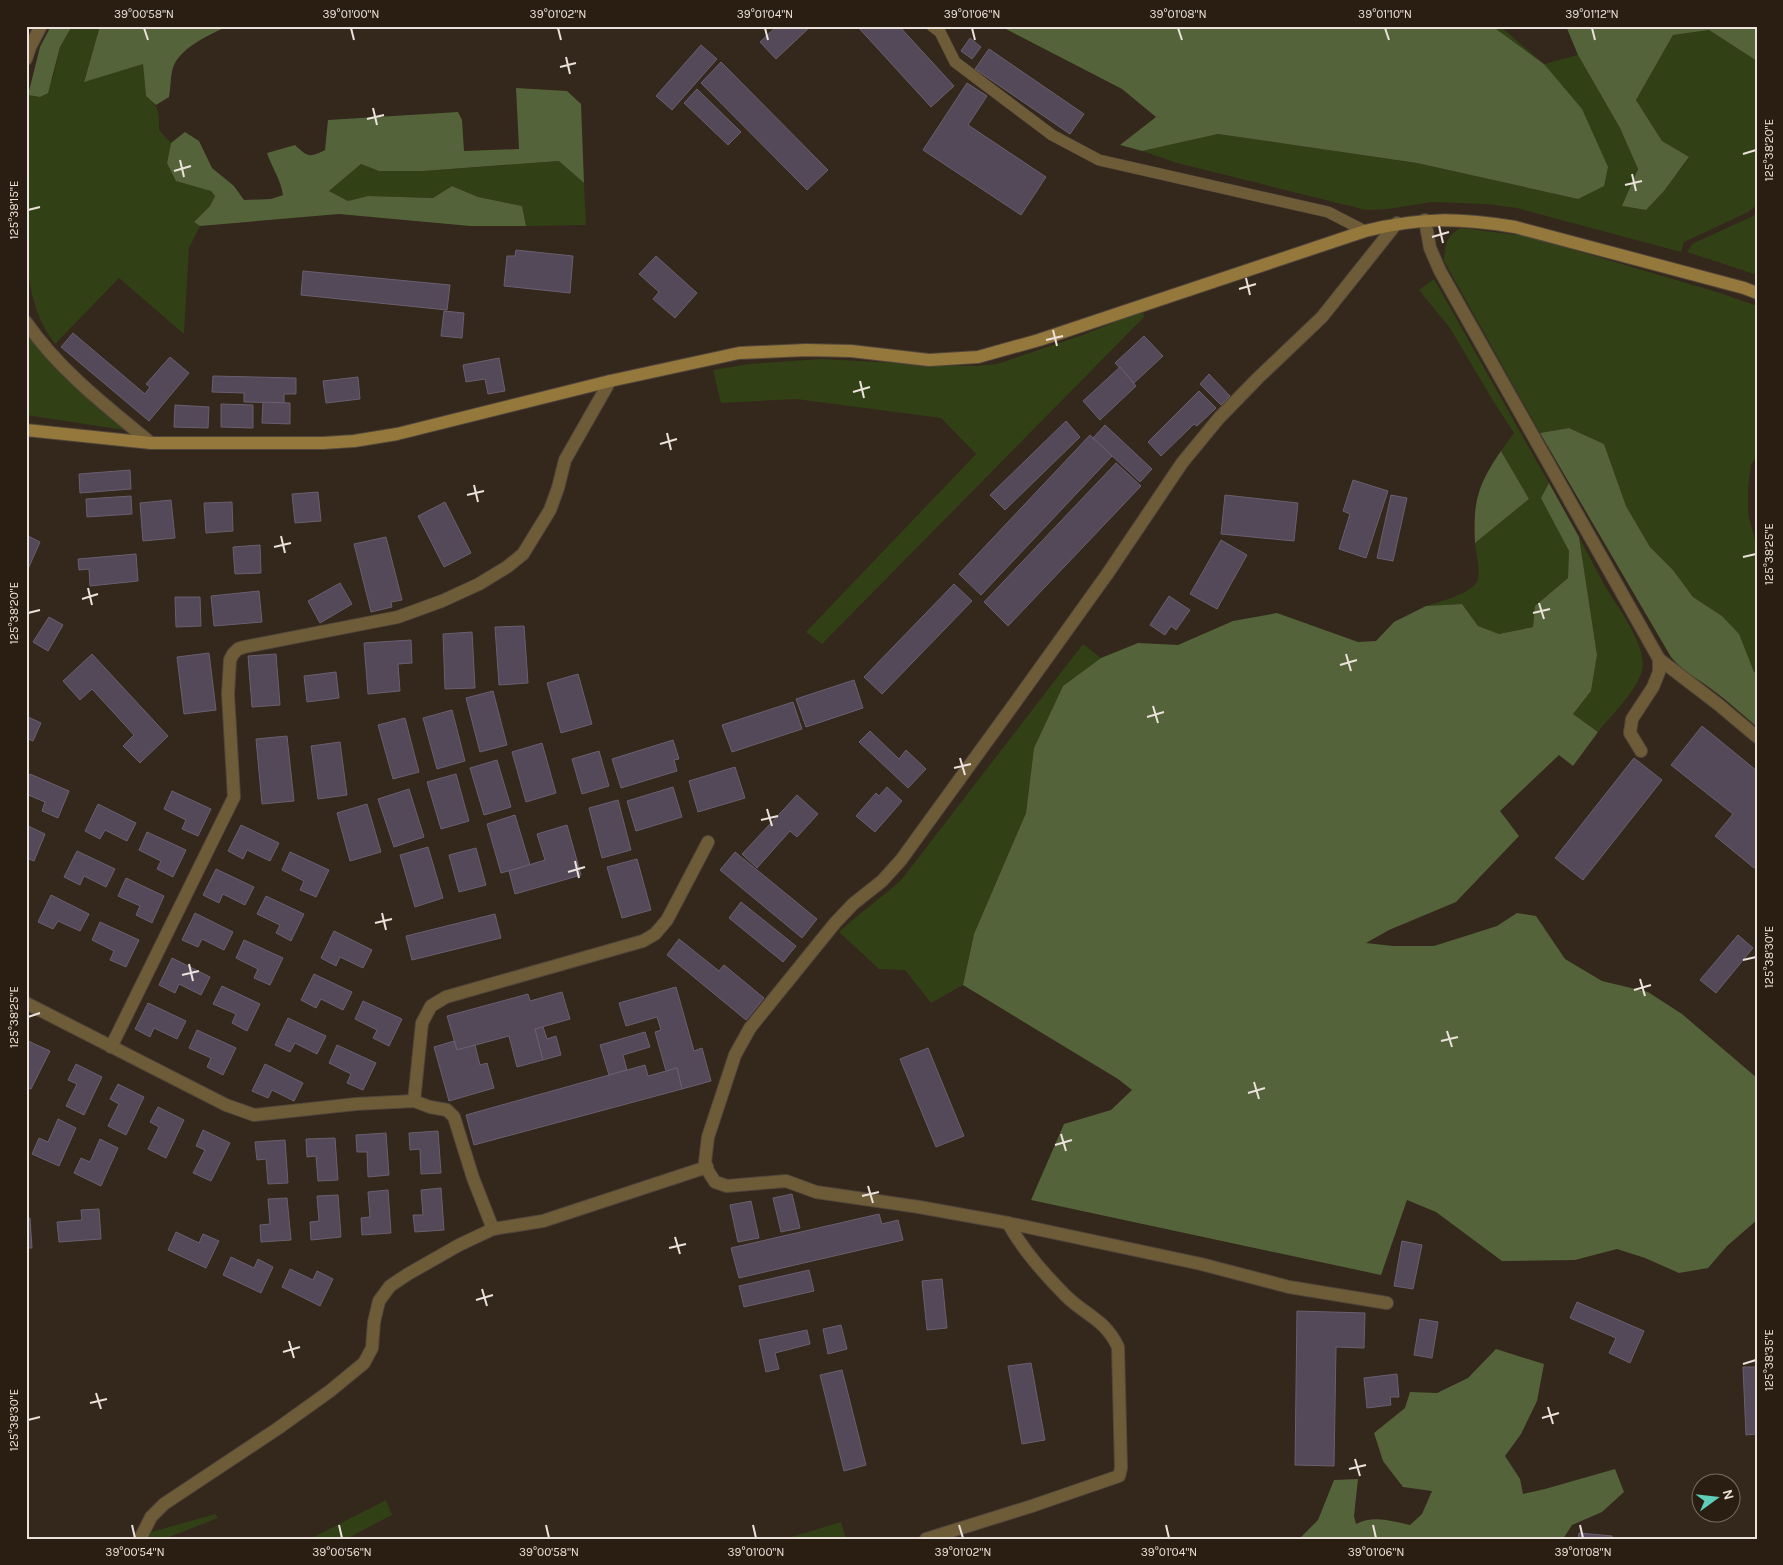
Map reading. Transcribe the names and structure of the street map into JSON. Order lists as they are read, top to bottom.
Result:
{
  "north": "right",
  "coordinates": [
    "39°00'58\"N",
    "39°01'00\"N",
    "39°01'02\"N",
    "39°01'04\"N",
    "39°01'06\"N",
    "39°01'08\"N",
    "39°01'10\"N",
    "39°01'12\"N",
    "125°38'20\"E",
    "125°38'15\"E",
    "125°38'25\"E",
    "125°38'30\"E",
    "125°38'35\"E",
    "39°00'54\"N",
    "39°00'56\"N"
  ]
}
